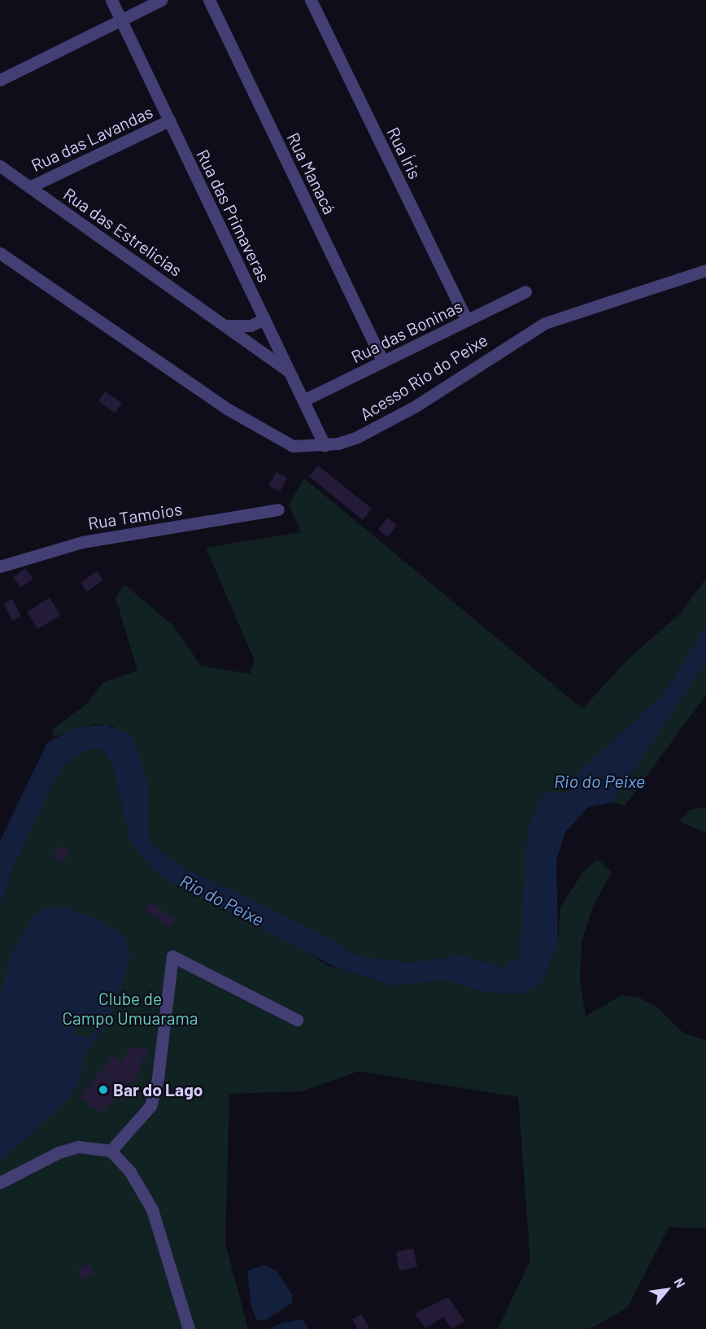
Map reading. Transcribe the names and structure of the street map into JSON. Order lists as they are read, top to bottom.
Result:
{
  "streets": {
    "street": [
      "Rua das Lavandas",
      "Rua Íris",
      "Rua Manacá",
      "Rua das Primaveras",
      "Rua das Estrelicias",
      "Rua das Boninas",
      "Acesso Rio do Peixe",
      "Rua Tamoios"
    ]
  },
  "crossings": [
    ["Rua das Lavandas", "Rua das Primaveras"],
    ["Rua das Lavandas", "Rua das Estrelicias"],
    ["Rua Íris", "Rua das Boninas"],
    ["Rua Manacá", "Rua das Boninas"],
    ["Rua das Primaveras", "Rua das Estrelicias"],
    ["Rua das Primaveras", "Rua das Boninas"],
    ["Rua das Primaveras", "Acesso Rio do Peixe"]
  ],
  "water": ["Rio do Peixe"],
  "parks": ["Clube de Campo Umuarama"],
  "places": ["Bar do Lago"],
  "north": "top right"
}
